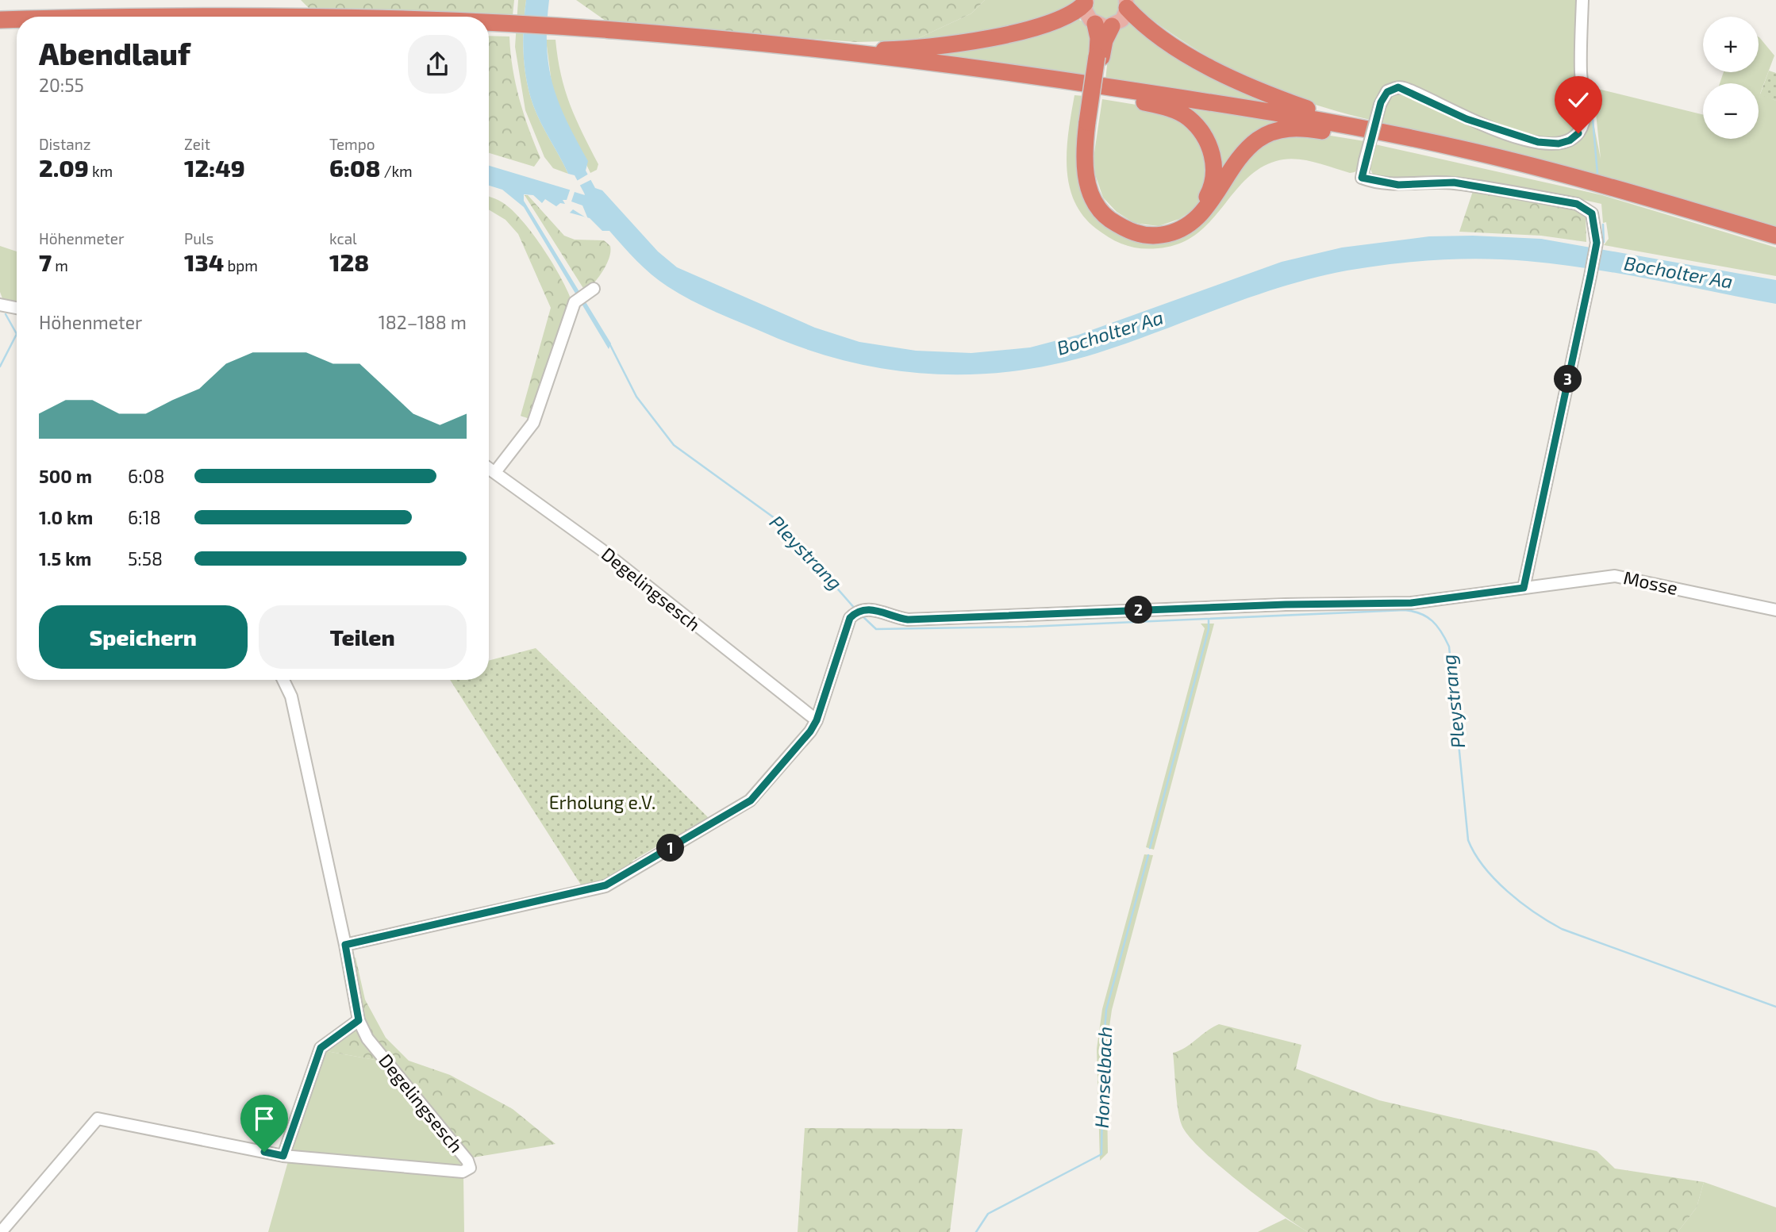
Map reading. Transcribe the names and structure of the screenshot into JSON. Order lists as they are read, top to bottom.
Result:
{
  "streets": {
    "street": ["Mosse", "Degelingsesch"]
  },
  "crossings": [
    ["Mosse", "Degelingsesch"]
  ],
  "water": ["Bocholter Aa", "Pleystrang", "Honselbach"],
  "parks": ["Erholung e.V."],
  "page": {
    "map_buttons": ["+", "−"],
    "heading": ["Abendlauf", "20:55"],
    "stats": [
      ["Distanz", "2.09 km"],
      ["Zeit", "12:49"],
      ["Tempo", "6:08 /km"],
      ["Höhenmeter", "7 m"],
      ["Puls", "134 bpm"],
      ["kcal", "128"]
    ],
    "chart": ["Höhenmeter", "182–188 m"],
    "pins": ["3", "2", "1"],
    "list": [
      {
        "name": "500 m",
        "note": "6:08"
      },
      {
        "name": "1.0 km",
        "note": "6:18"
      },
      {
        "name": "1.5 km",
        "note": "5:58"
      }
    ],
    "buttons": ["Speichern", "Teilen"]
  }
}
